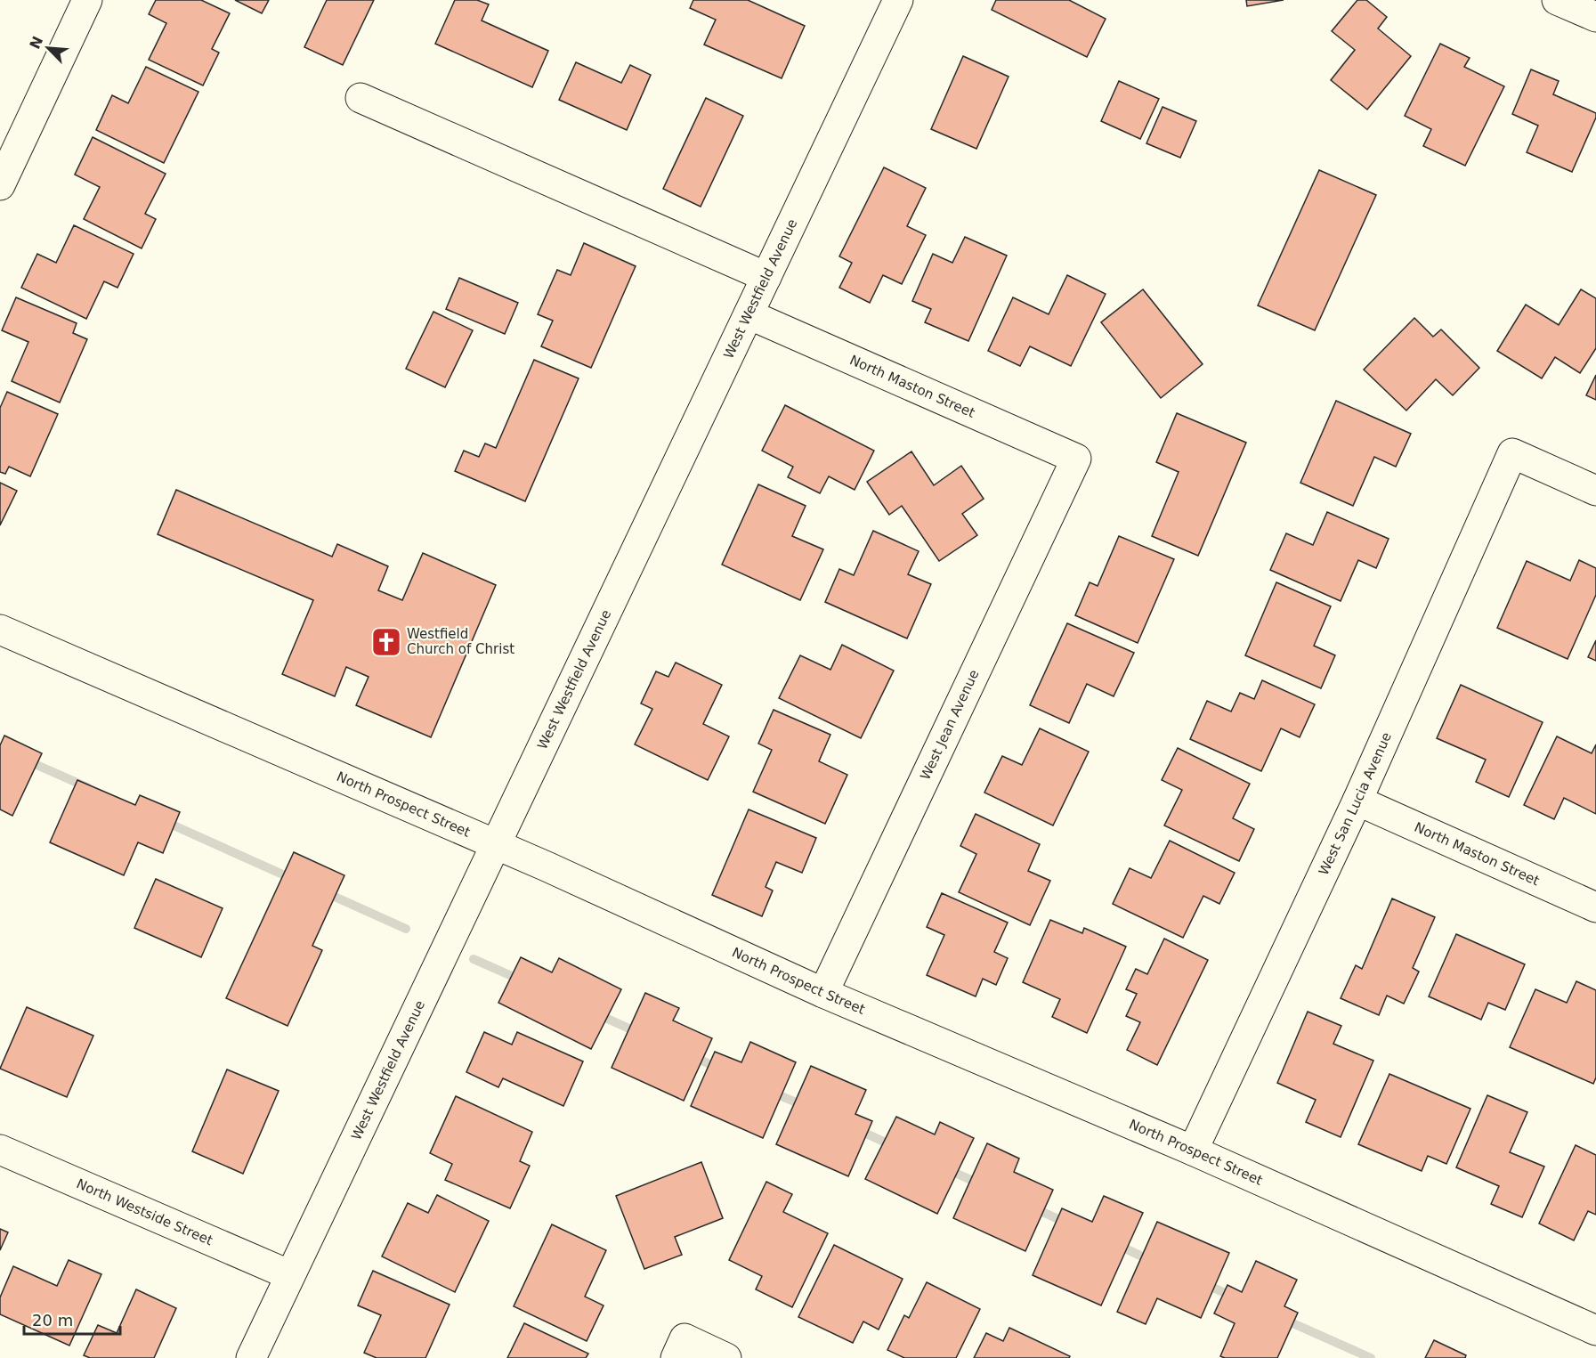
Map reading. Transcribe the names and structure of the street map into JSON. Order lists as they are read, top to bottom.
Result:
{
  "streets": {
    "street": [
      "West Westfield Avenue",
      "North Maston Street",
      "West Jean Avenue",
      "West San Lucia Avenue",
      "North Prospect Street",
      "North Westside Street"
    ]
  },
  "crossings": [
    ["West Westfield Avenue", "North Maston Street"],
    ["West Westfield Avenue", "North Prospect Street"],
    ["West Westfield Avenue", "North Westside Street"],
    ["North Maston Street", "West Jean Avenue"],
    ["North Maston Street", "West San Lucia Avenue"],
    ["West Jean Avenue", "North Prospect Street"],
    ["West San Lucia Avenue", "North Prospect Street"]
  ],
  "places": {
    "church": ["Westfield Church of Christ"]
  },
  "scale_bar": "20 m",
  "north": "top left"
}
